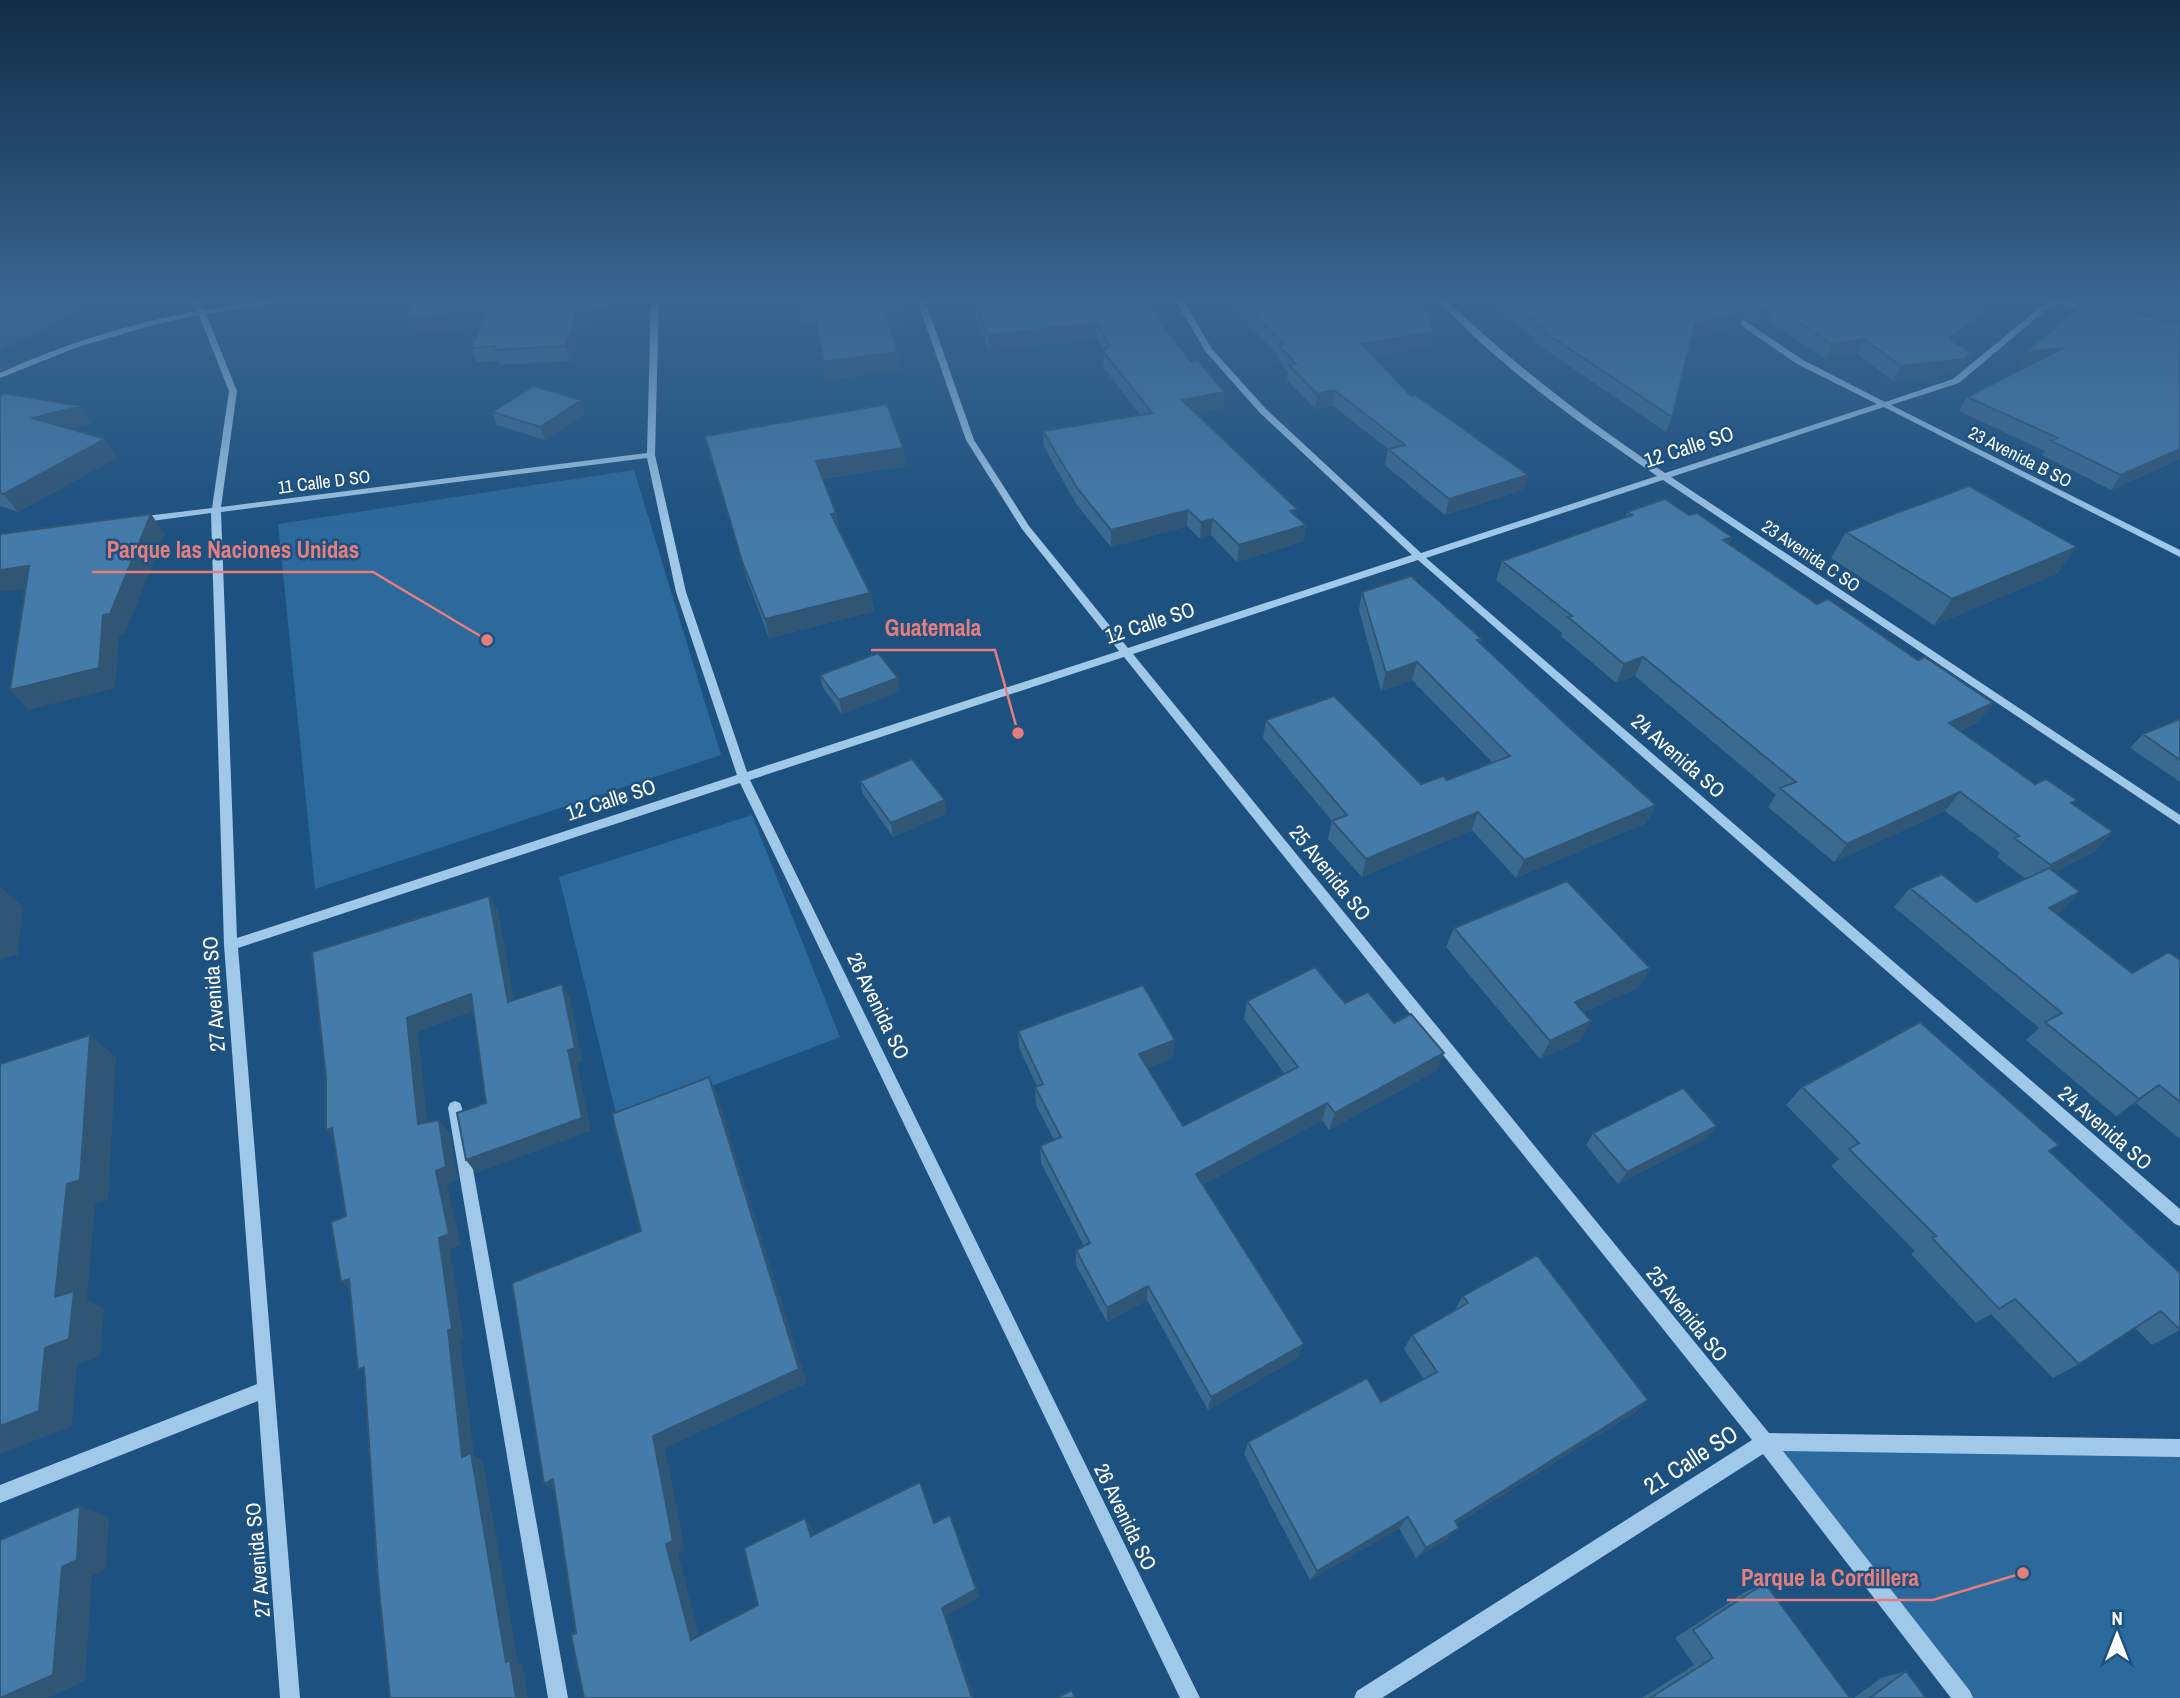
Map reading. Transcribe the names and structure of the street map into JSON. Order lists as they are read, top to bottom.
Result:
{
  "streets": {
    "street": [
      "12 Calle SO",
      "23 Avenida B SO",
      "11 Calle D SO",
      "23 Avenida C SO",
      "24 Avenida SO",
      "25 Avenida SO",
      "27 Avenida SO",
      "26 Avenida SO",
      "21 Calle SO"
    ]
  },
  "crossings": [
    ["12 Calle SO", "23 Avenida B SO"],
    ["12 Calle SO", "23 Avenida C SO"],
    ["12 Calle SO", "24 Avenida SO"],
    ["12 Calle SO", "25 Avenida SO"],
    ["12 Calle SO", "27 Avenida SO"],
    ["12 Calle SO", "26 Avenida SO"],
    ["11 Calle D SO", "27 Avenida SO"],
    ["11 Calle D SO", "26 Avenida SO"],
    ["25 Avenida SO", "21 Calle SO"]
  ],
  "places": ["Parque las Naciones Unidas", "Guatemala", "Parque la Cordillera"],
  "north": "top"
}
